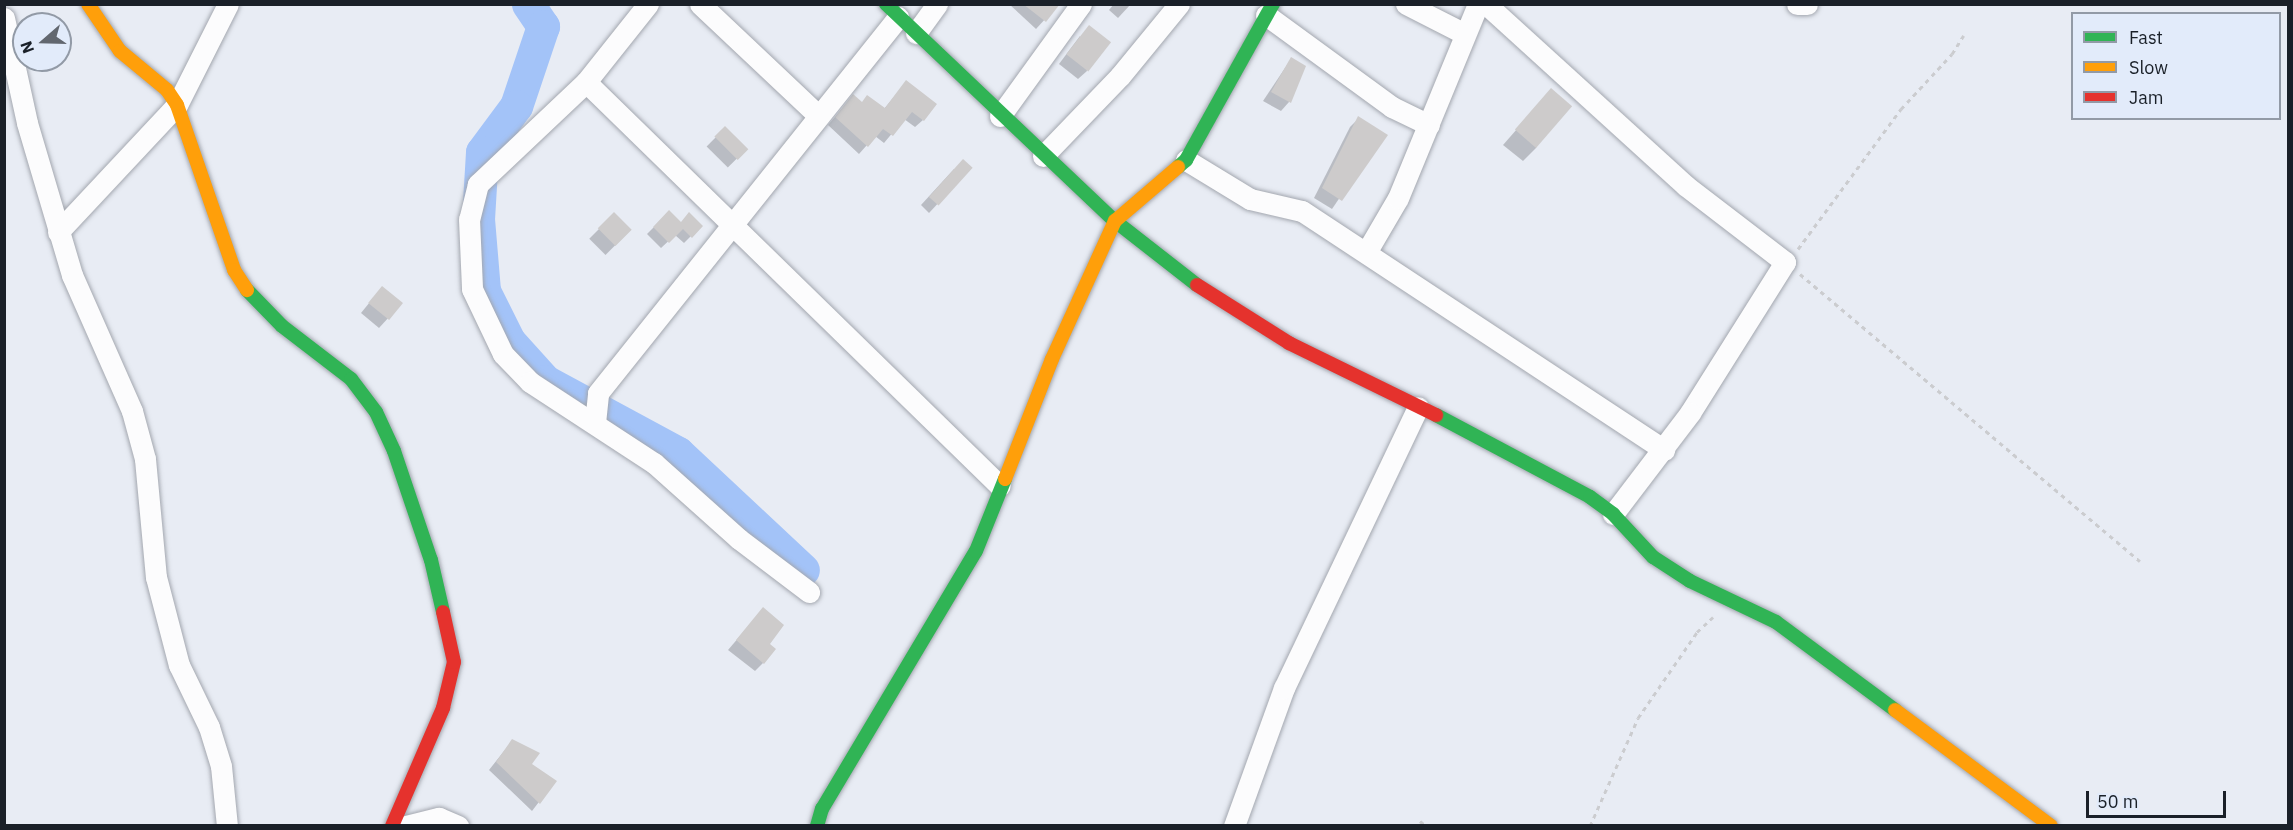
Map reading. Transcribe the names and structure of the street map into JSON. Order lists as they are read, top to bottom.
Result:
{
  "legend": ["Fast", "Slow", "Jam"],
  "scale_bar": "50 m",
  "north": "left"
}
